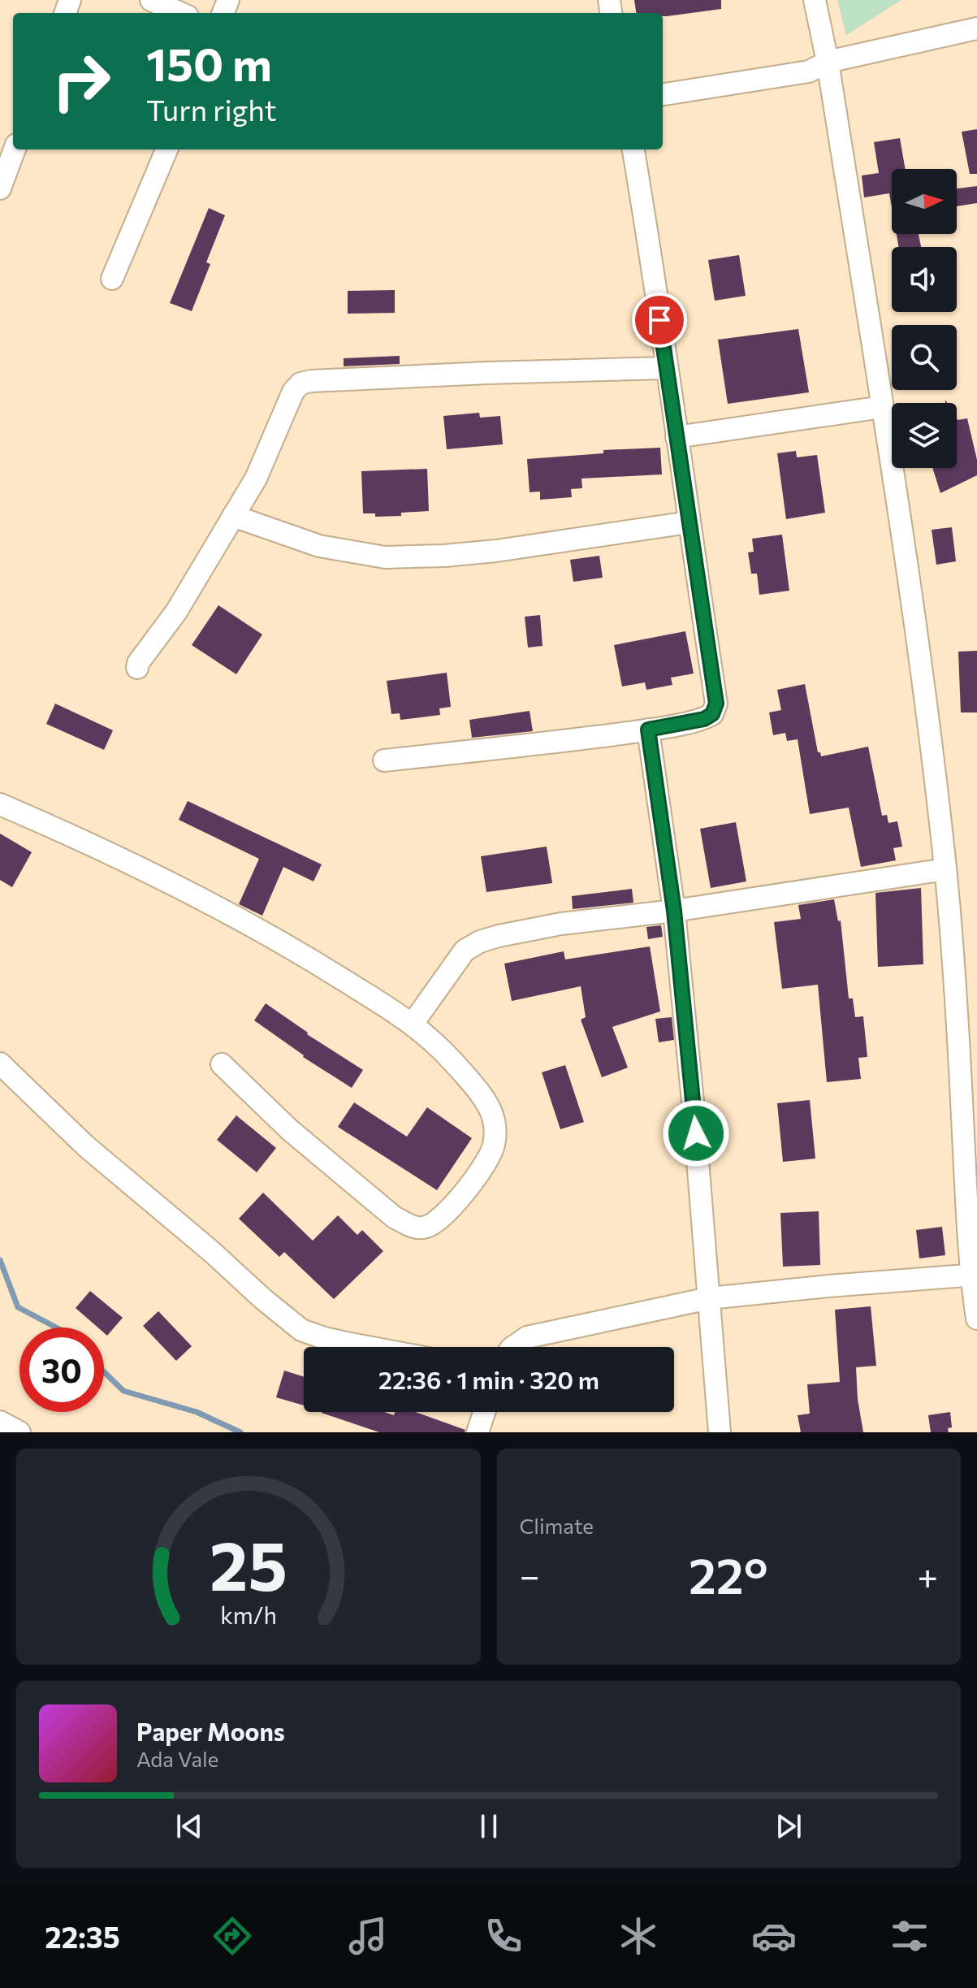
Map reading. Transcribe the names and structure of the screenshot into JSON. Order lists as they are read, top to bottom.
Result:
{
  "north": "right",
  "page": {
    "turn": ["150 m", "Turn right"],
    "limit": "30",
    "trip": "22:36 · 1 min · 320 m",
    "tile": "Climate",
    "heat": ["−", "22°", "+"],
    "song": ["Paper Moons", "Ada Vale"],
    "tabs": "22:35",
    "gauge": ["25", "km/h"]
  }
}
